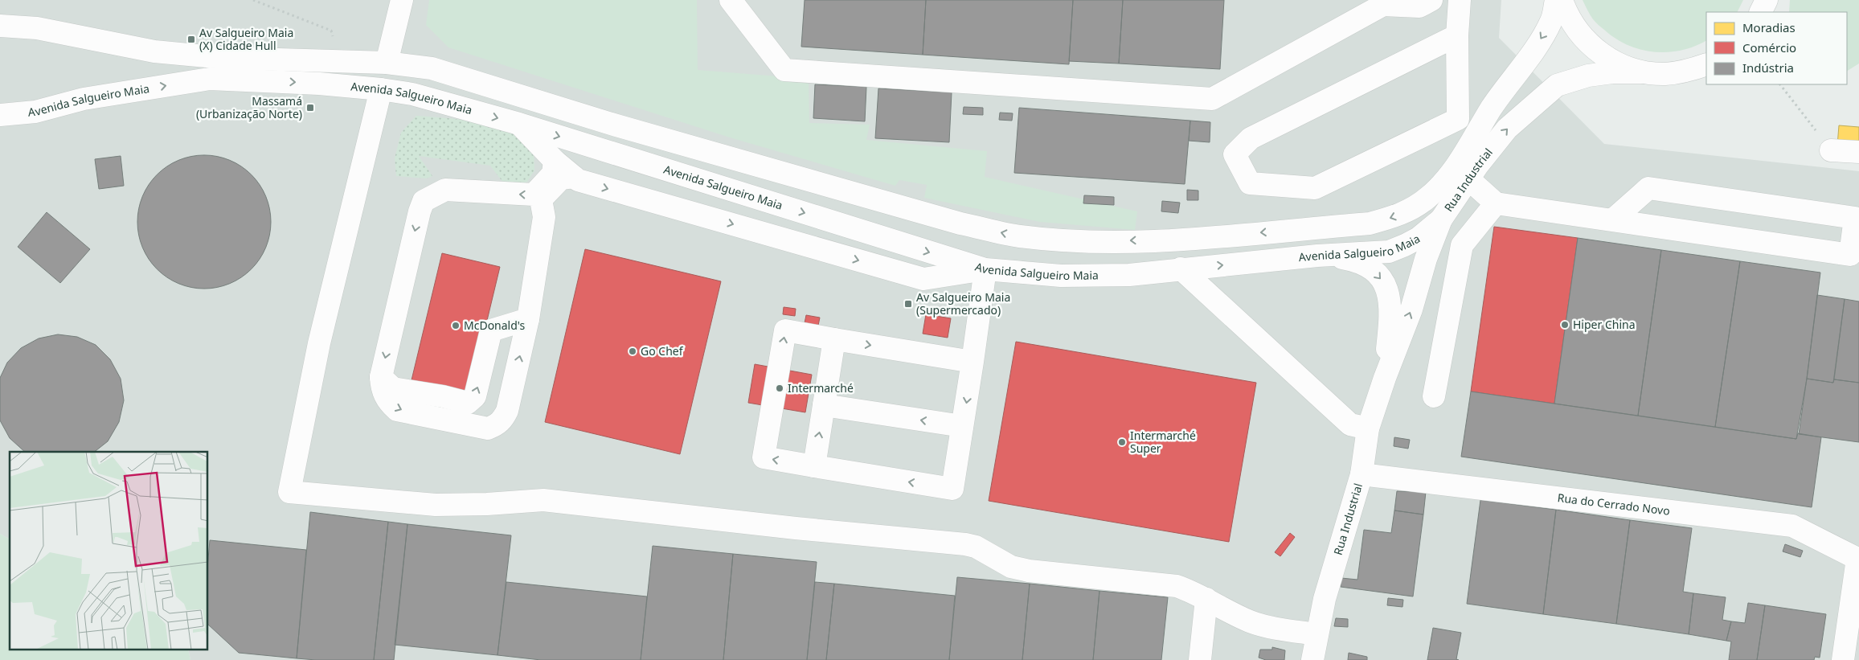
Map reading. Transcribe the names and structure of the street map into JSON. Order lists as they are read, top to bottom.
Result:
{
  "streets": {
    "street": ["Avenida Salgueiro Maia", "Rua Industrial", "Rua do Cerrado Novo"]
  },
  "crossings": [
    ["Avenida Salgueiro Maia", "Rua Industrial"],
    ["Rua Industrial", "Rua do Cerrado Novo"]
  ],
  "places": {
    "transit": ["Av Salgueiro Maia (X) Cidade Hull", "Massamá (Urbanização Norte)", "Av Salgueiro Maia (Supermercado)"],
    "other": [
      "Hiper China",
      "McDonald's",
      "Go Chef",
      "Intermarché",
      "Intermarché Super"
    ]
  },
  "legend": ["Moradias", "Comércio", "Indústria"]
}
